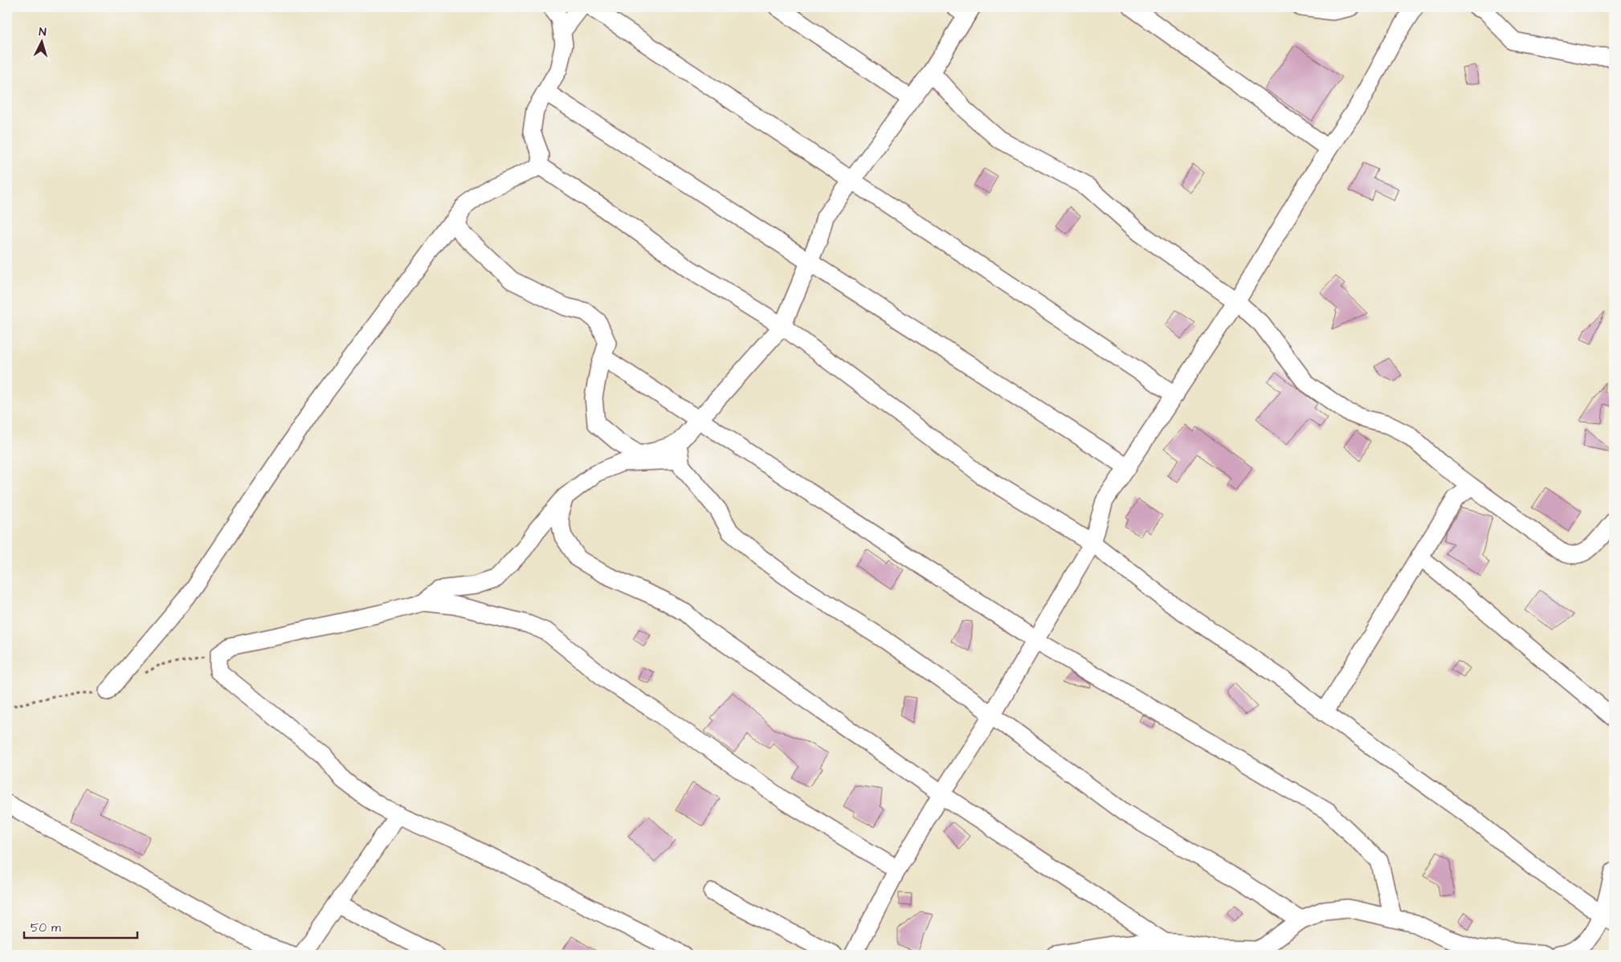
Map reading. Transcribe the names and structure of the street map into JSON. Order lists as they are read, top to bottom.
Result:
{
  "scale_bar": "50 m",
  "north": "top"
}
